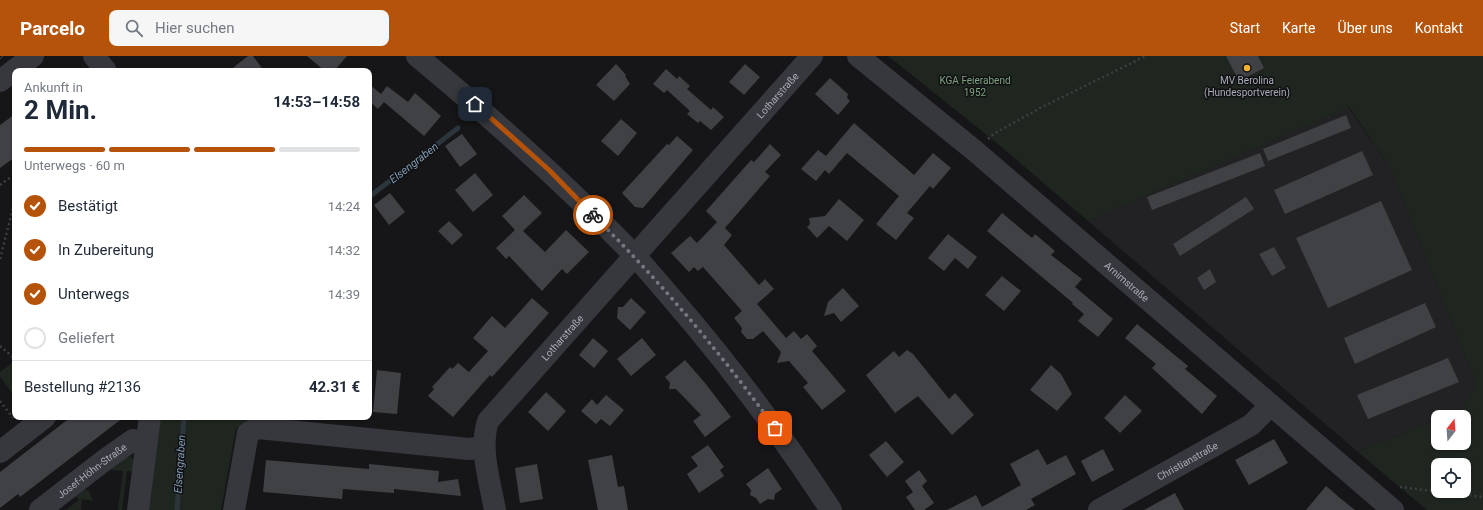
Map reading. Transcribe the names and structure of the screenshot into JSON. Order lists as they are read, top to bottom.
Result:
{
  "streets": {
    "street": [
      "Lotharstraße",
      "Arnimstraße",
      "Christianstraße",
      "Josef-Höhn-Straße"
    ]
  },
  "crossings": [
    ["Arnimstraße", "Christianstraße"]
  ],
  "water": ["Elsengraben"],
  "parks": ["KGA Feierabend 1952"],
  "places": ["MV Berolina (Hundesportverein)"],
  "north": "top",
  "page": {
    "header": "Parcelo",
    "search": "Hier suchen",
    "nav": [
      "Start",
      "Karte",
      "Über uns",
      "Kontakt"
    ],
    "heading": ["2 Min.", "Ankunft in", "14:53–14:58"],
    "panel": ["Bestellung #2136", "42.31 €"],
    "bar": "Unterwegs · 60 m",
    "list": [
      ["Bestätigt", "14:24"],
      ["In Zubereitung", "14:32"],
      ["Unterwegs", "14:39"],
      "Geliefert"
    ]
  }
}
